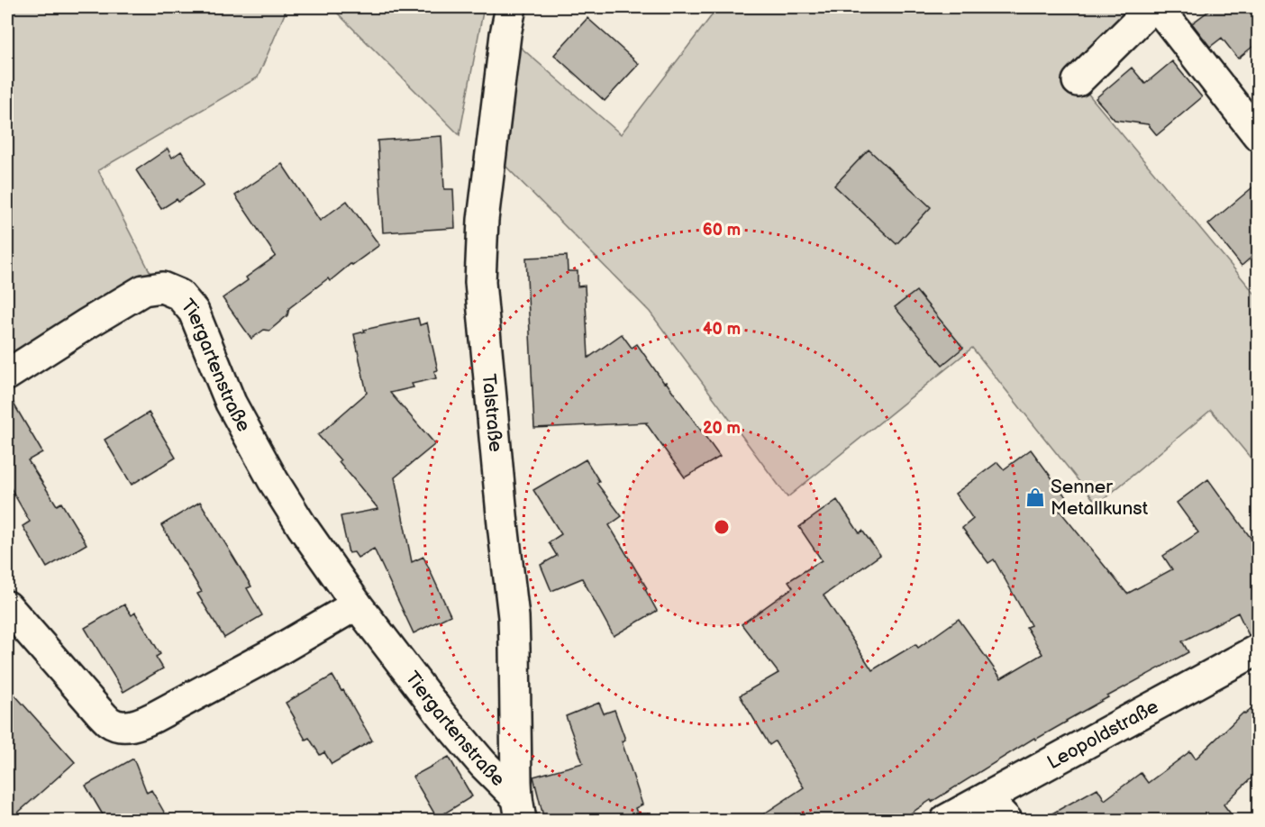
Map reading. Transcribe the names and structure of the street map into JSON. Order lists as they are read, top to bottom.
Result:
{
  "streets": {
    "street": ["Tiergartenstraße", "Talstraße", "Leopoldstraße"]
  },
  "crossings": [
    ["Tiergartenstraße", "Talstraße"]
  ],
  "places": {
    "shop": ["Senner Metallkunst"]
  },
  "rings": ["60 m", "40 m", "20 m"]
}
